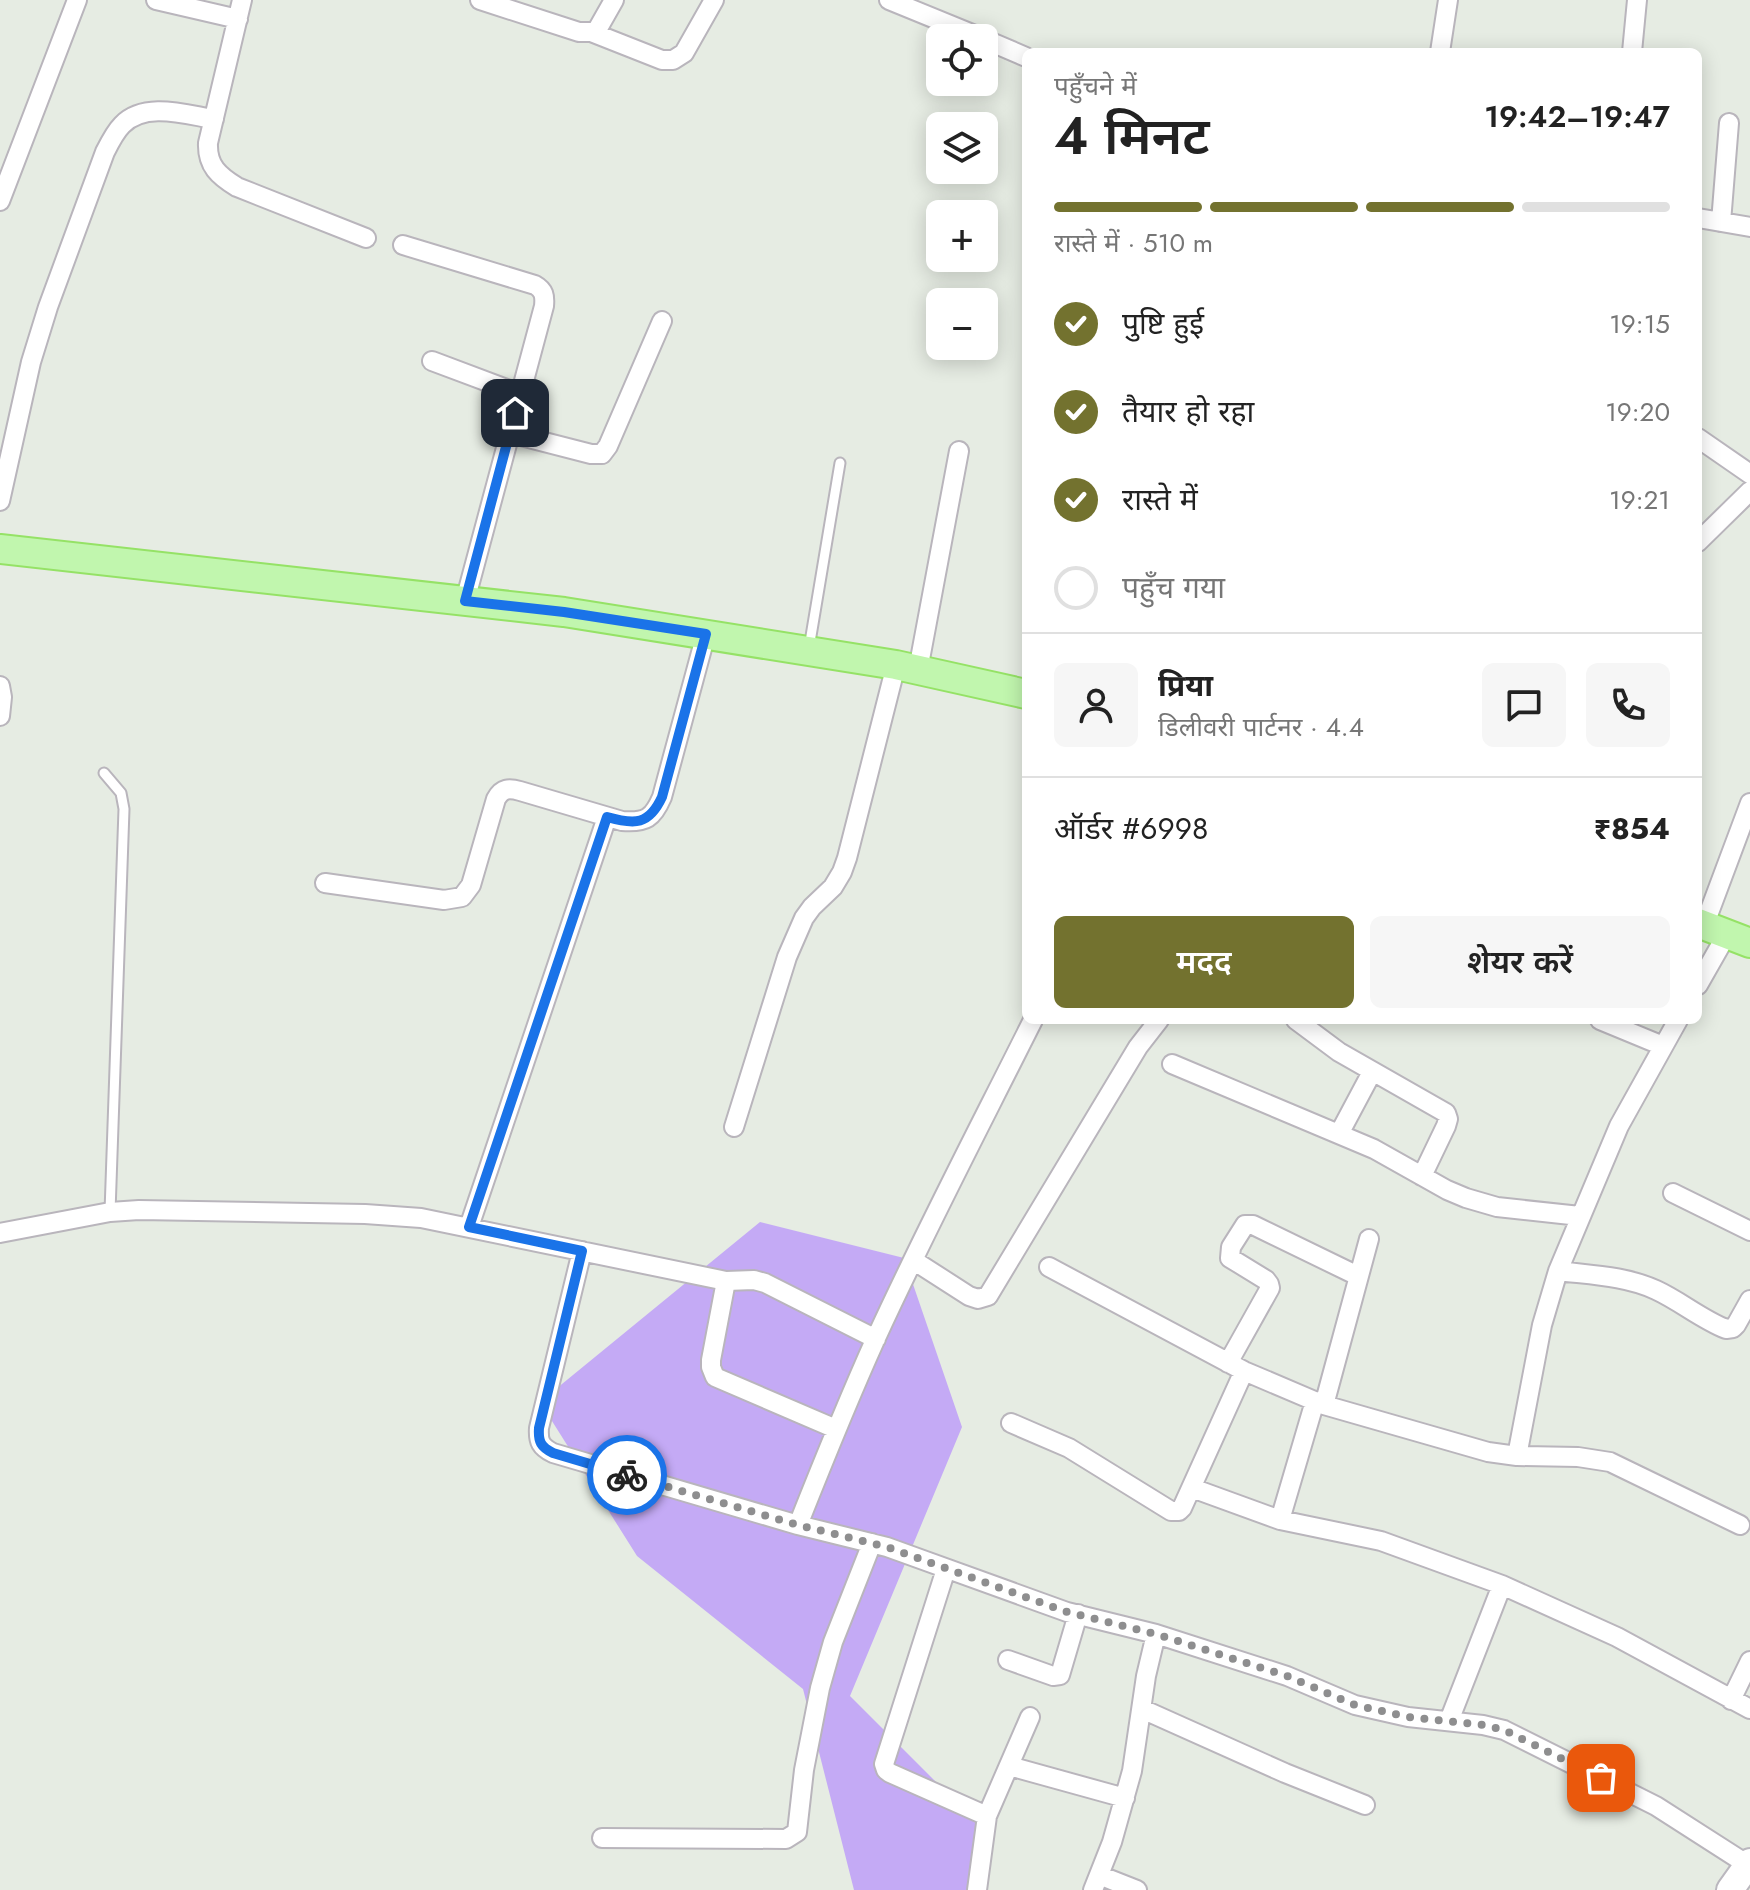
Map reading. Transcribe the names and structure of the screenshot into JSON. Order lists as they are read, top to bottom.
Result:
{
  "page": {
    "map_buttons": ["+", "−"],
    "heading": ["4 मिनट", "पहुँचने में", "19:42–19:47"],
    "panel": [
      "प्रिया",
      "डिलीवरी पार्टनर · 4.4",
      "ऑर्डर #6998",
      "₹854"
    ],
    "bar": "रास्ते में · 510 m",
    "list": [
      ["पुष्टि हुई", "19:15"],
      ["तैयार हो रहा", "19:20"],
      ["रास्ते में", "19:21"],
      "पहुँच गया"
    ],
    "buttons": ["मदद", "शेयर करें"]
  }
}
